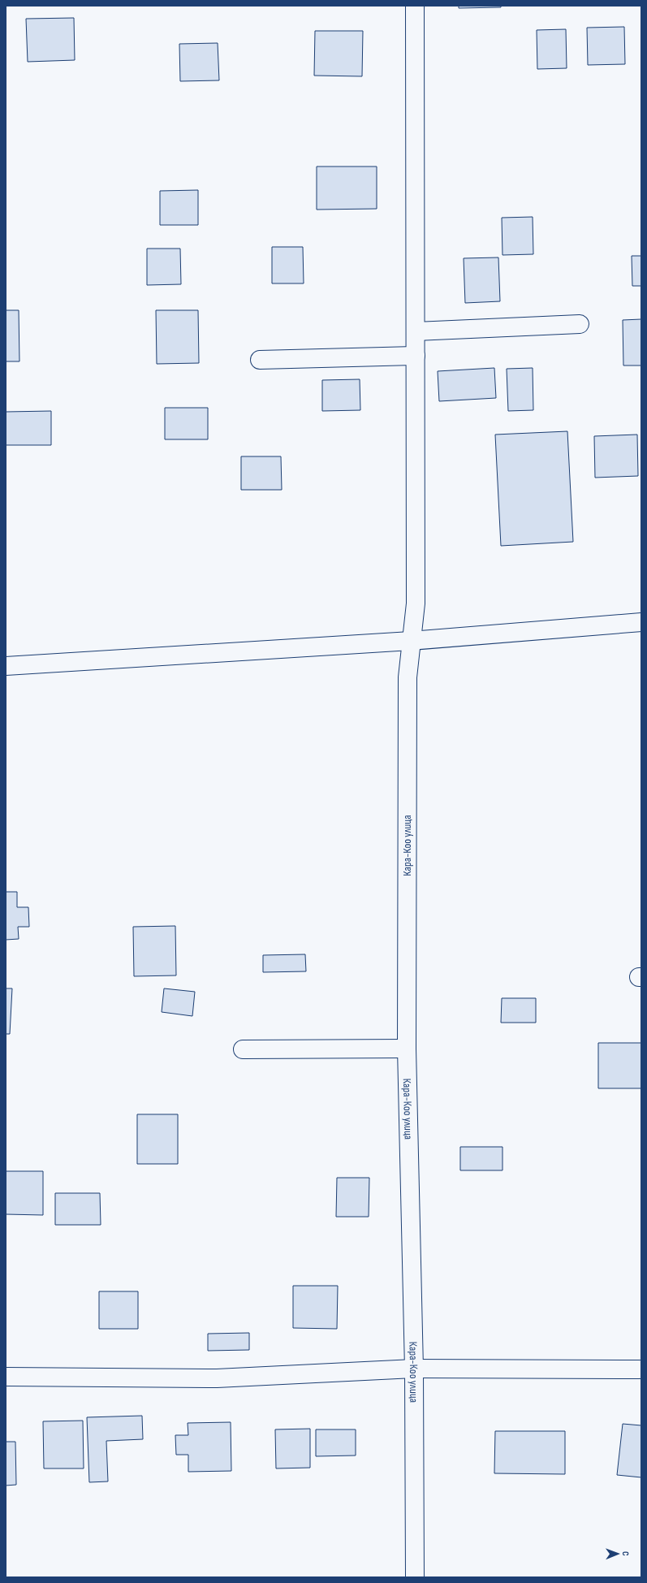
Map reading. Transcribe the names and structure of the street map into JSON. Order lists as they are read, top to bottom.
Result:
{
  "streets": {
    "street": ["Кара-Коо улица"]
  },
  "north": "right"
}
